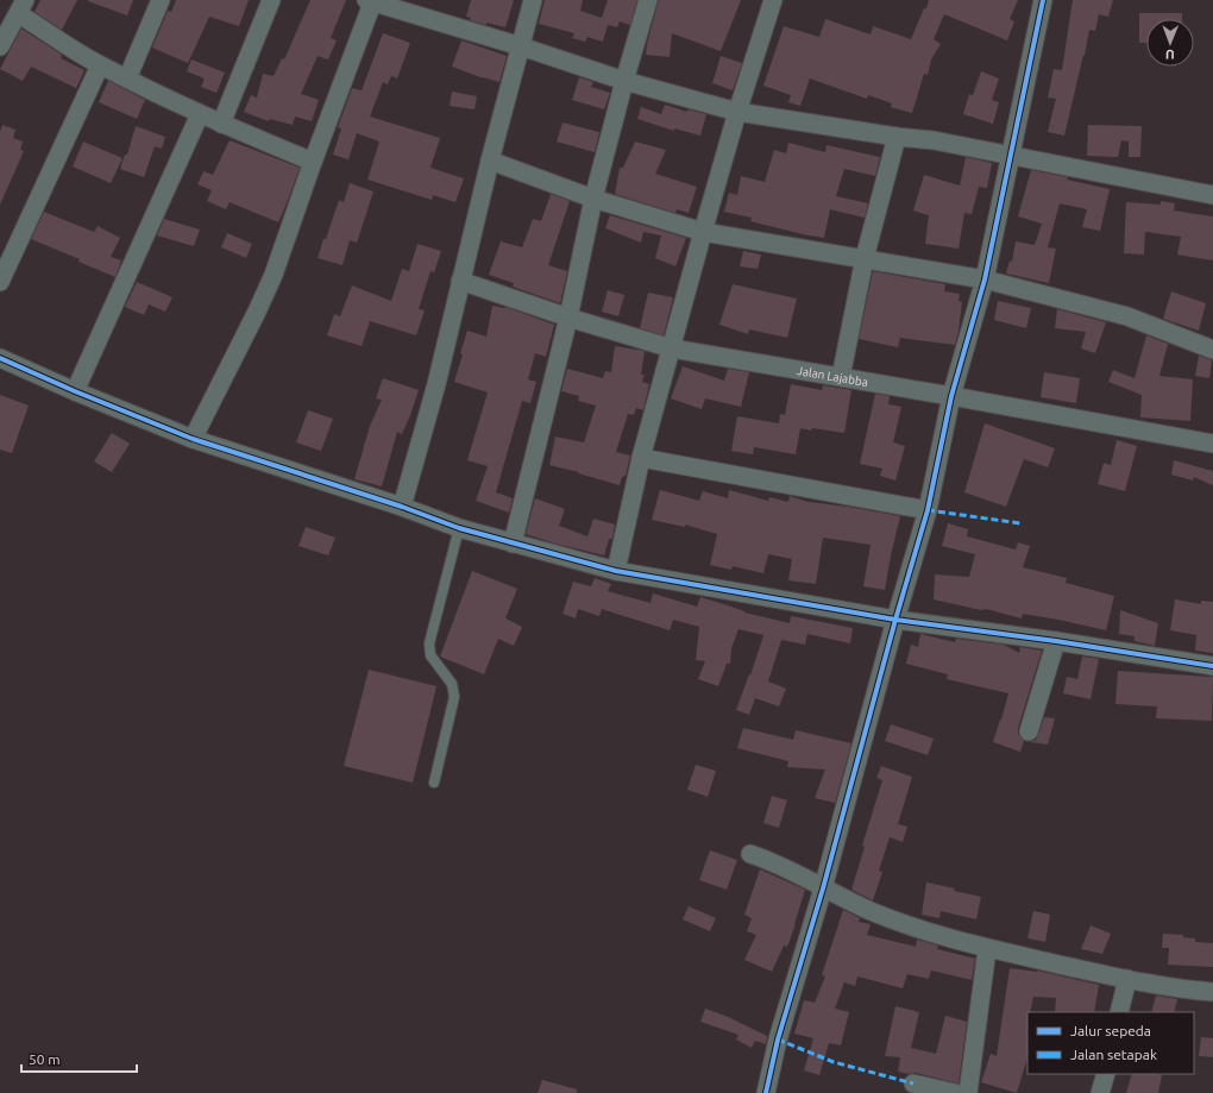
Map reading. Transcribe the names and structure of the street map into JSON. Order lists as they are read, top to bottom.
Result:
{
  "streets": {
    "street": ["Jalan Lajabba"]
  },
  "legend": ["Jalur sepeda", "Jalan setapak"],
  "scale_bar": "50 m",
  "north": "bottom"
}
